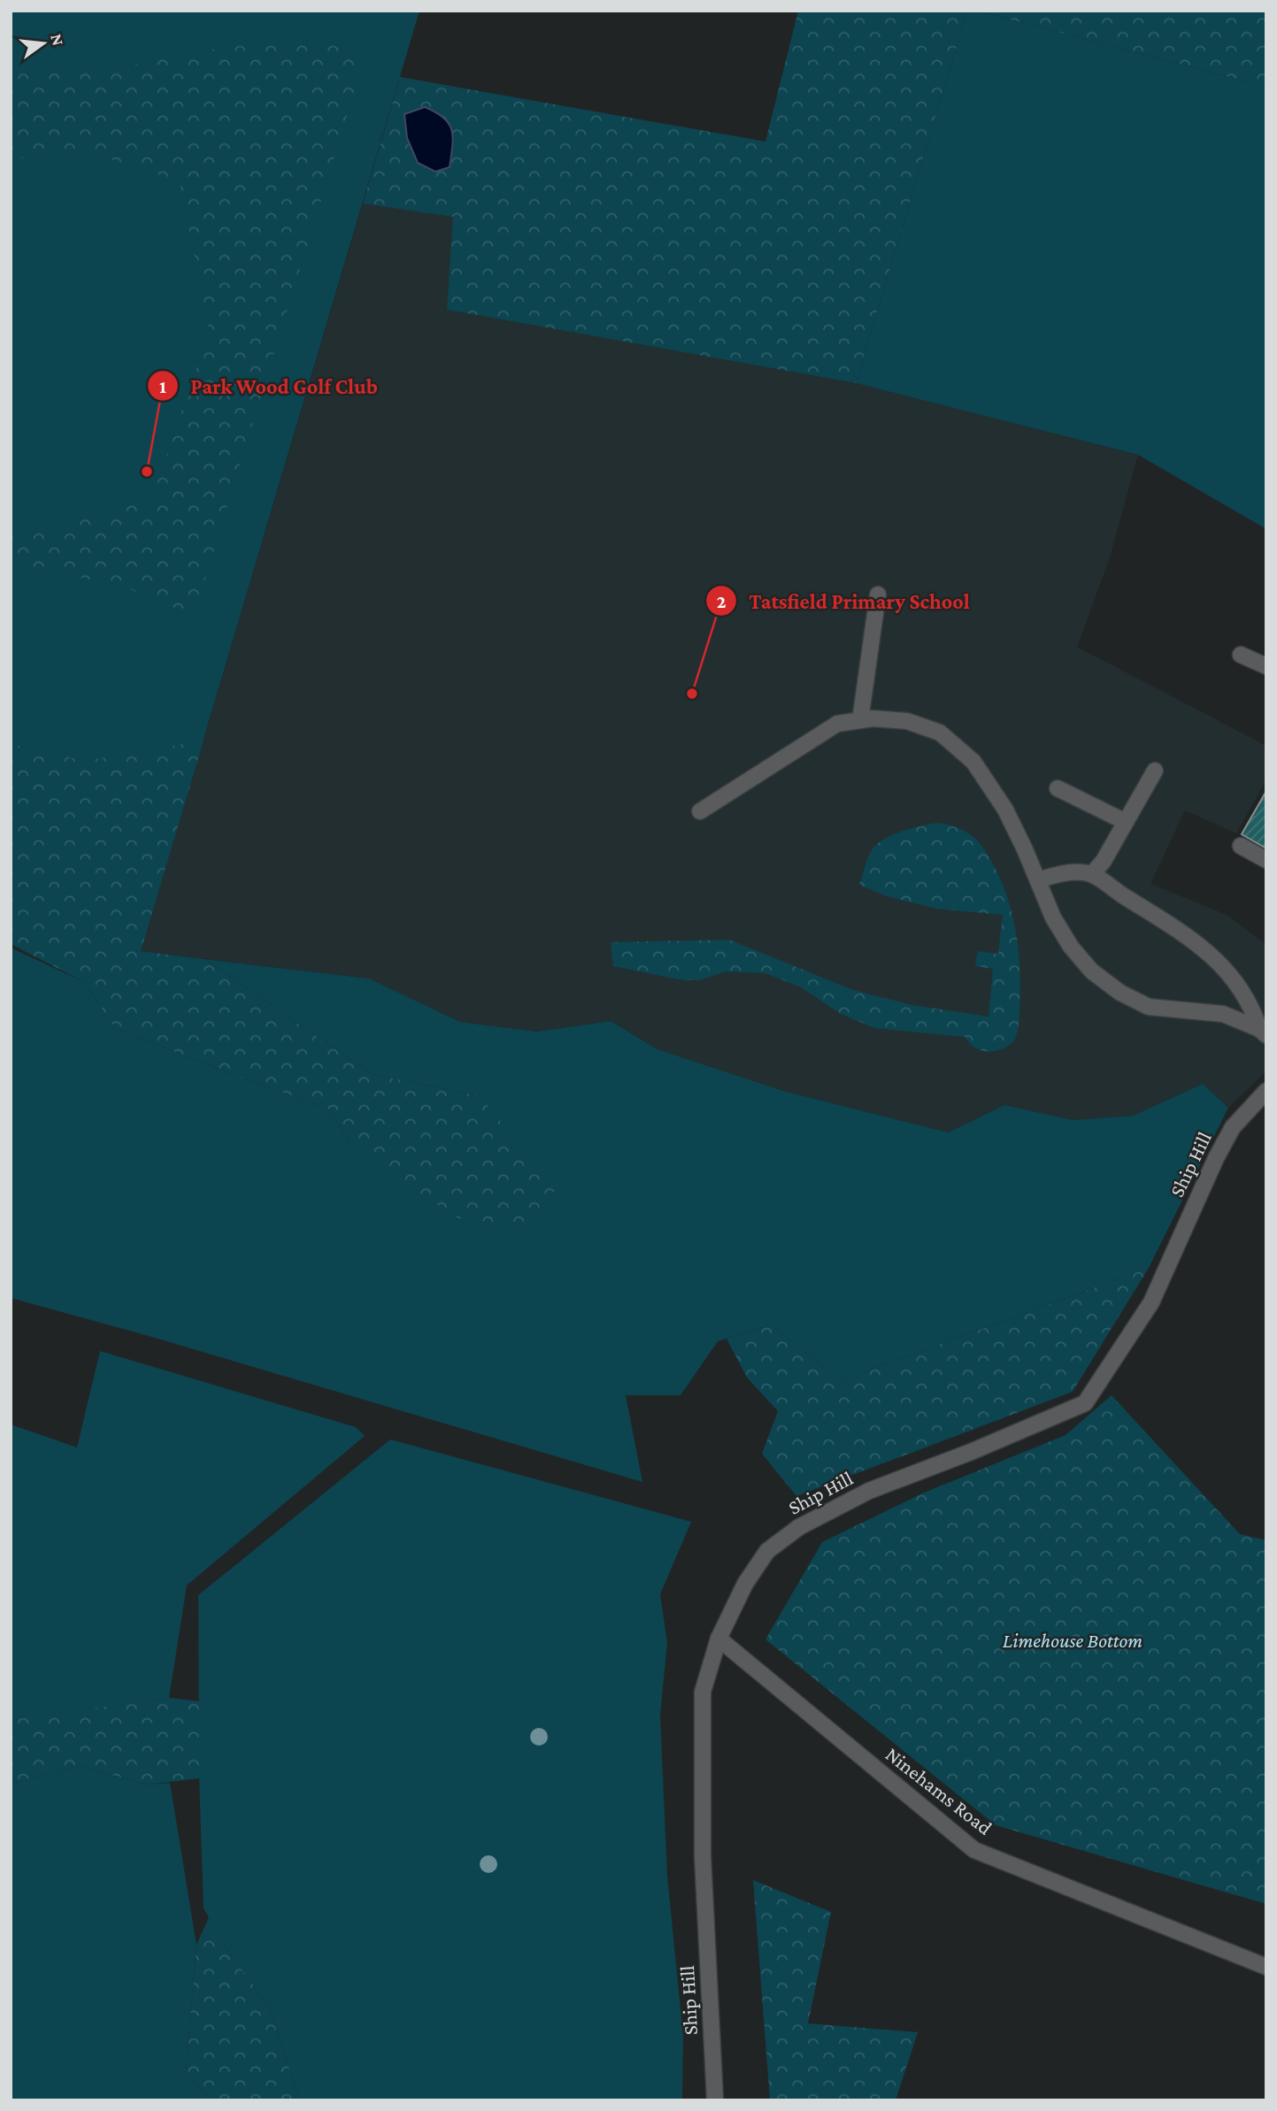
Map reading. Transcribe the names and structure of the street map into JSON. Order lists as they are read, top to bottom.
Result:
{
  "streets": {
    "street": ["Ship Hill", "Ninehams Road"]
  },
  "crossings": [
    ["Ship Hill", "Ninehams Road"]
  ],
  "parks": ["Limehouse Bottom"],
  "places": ["Park Wood Golf Club", "Tatsfield Primary School"],
  "north": "right"
}
